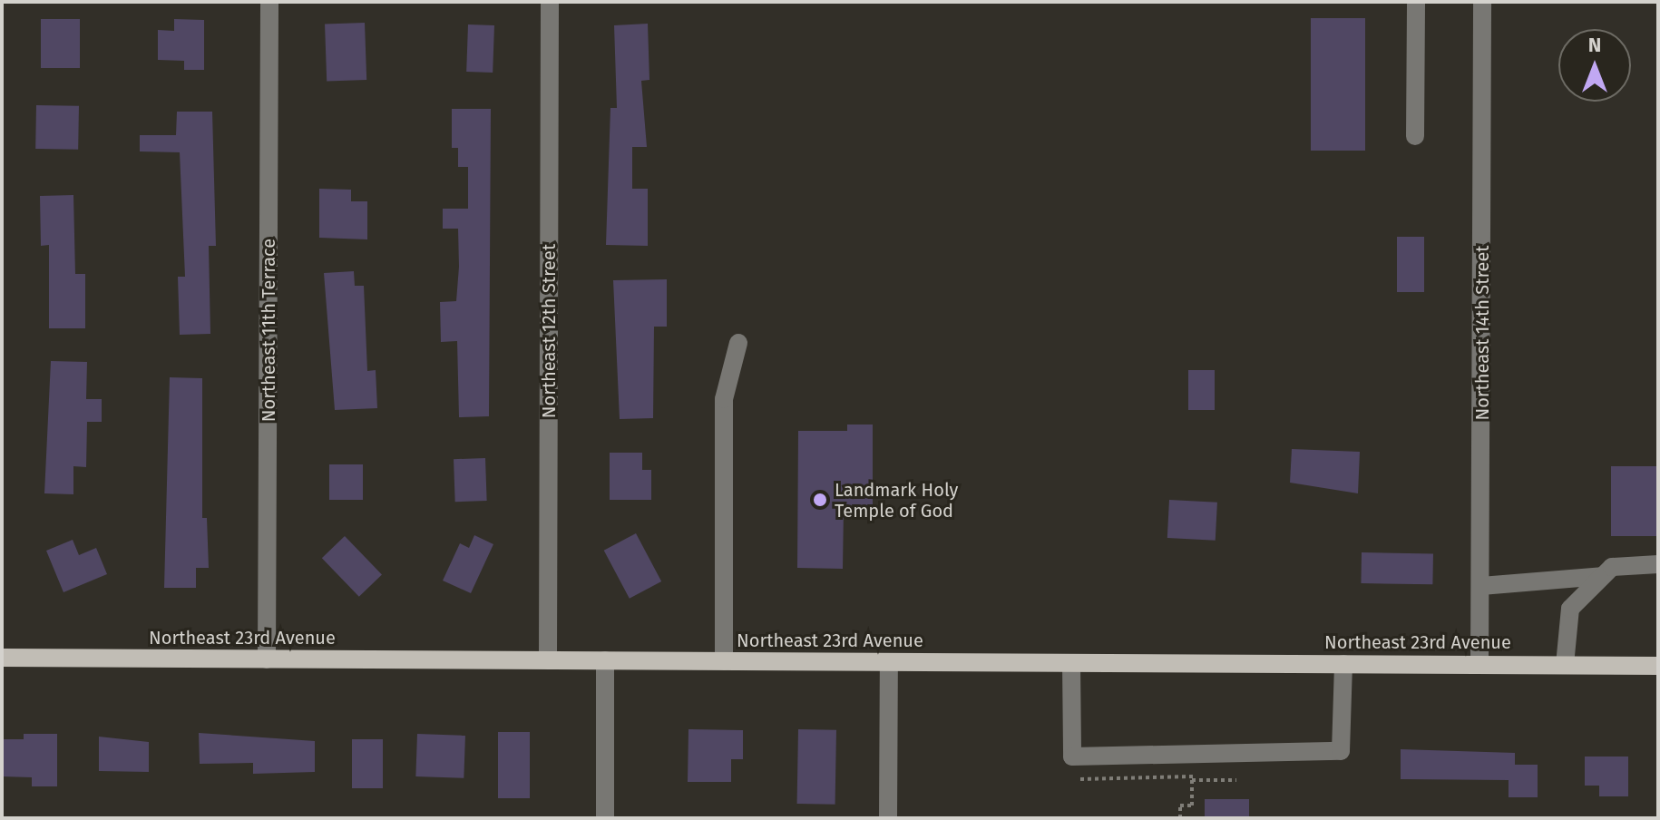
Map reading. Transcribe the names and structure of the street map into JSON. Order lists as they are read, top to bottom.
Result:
{
  "streets": {
    "main road": ["Northeast 23rd Avenue"],
    "street": ["Northeast 11th Terrace", "Northeast 12th Street", "Northeast 14th Street"]
  },
  "crossings": [
    ["Northeast 11th Terrace", "Northeast 23rd Avenue"],
    ["Northeast 12th Street", "Northeast 23rd Avenue"],
    ["Northeast 14th Street", "Northeast 23rd Avenue"]
  ],
  "places": ["Landmark Holy Temple of God"],
  "north": "top"
}
